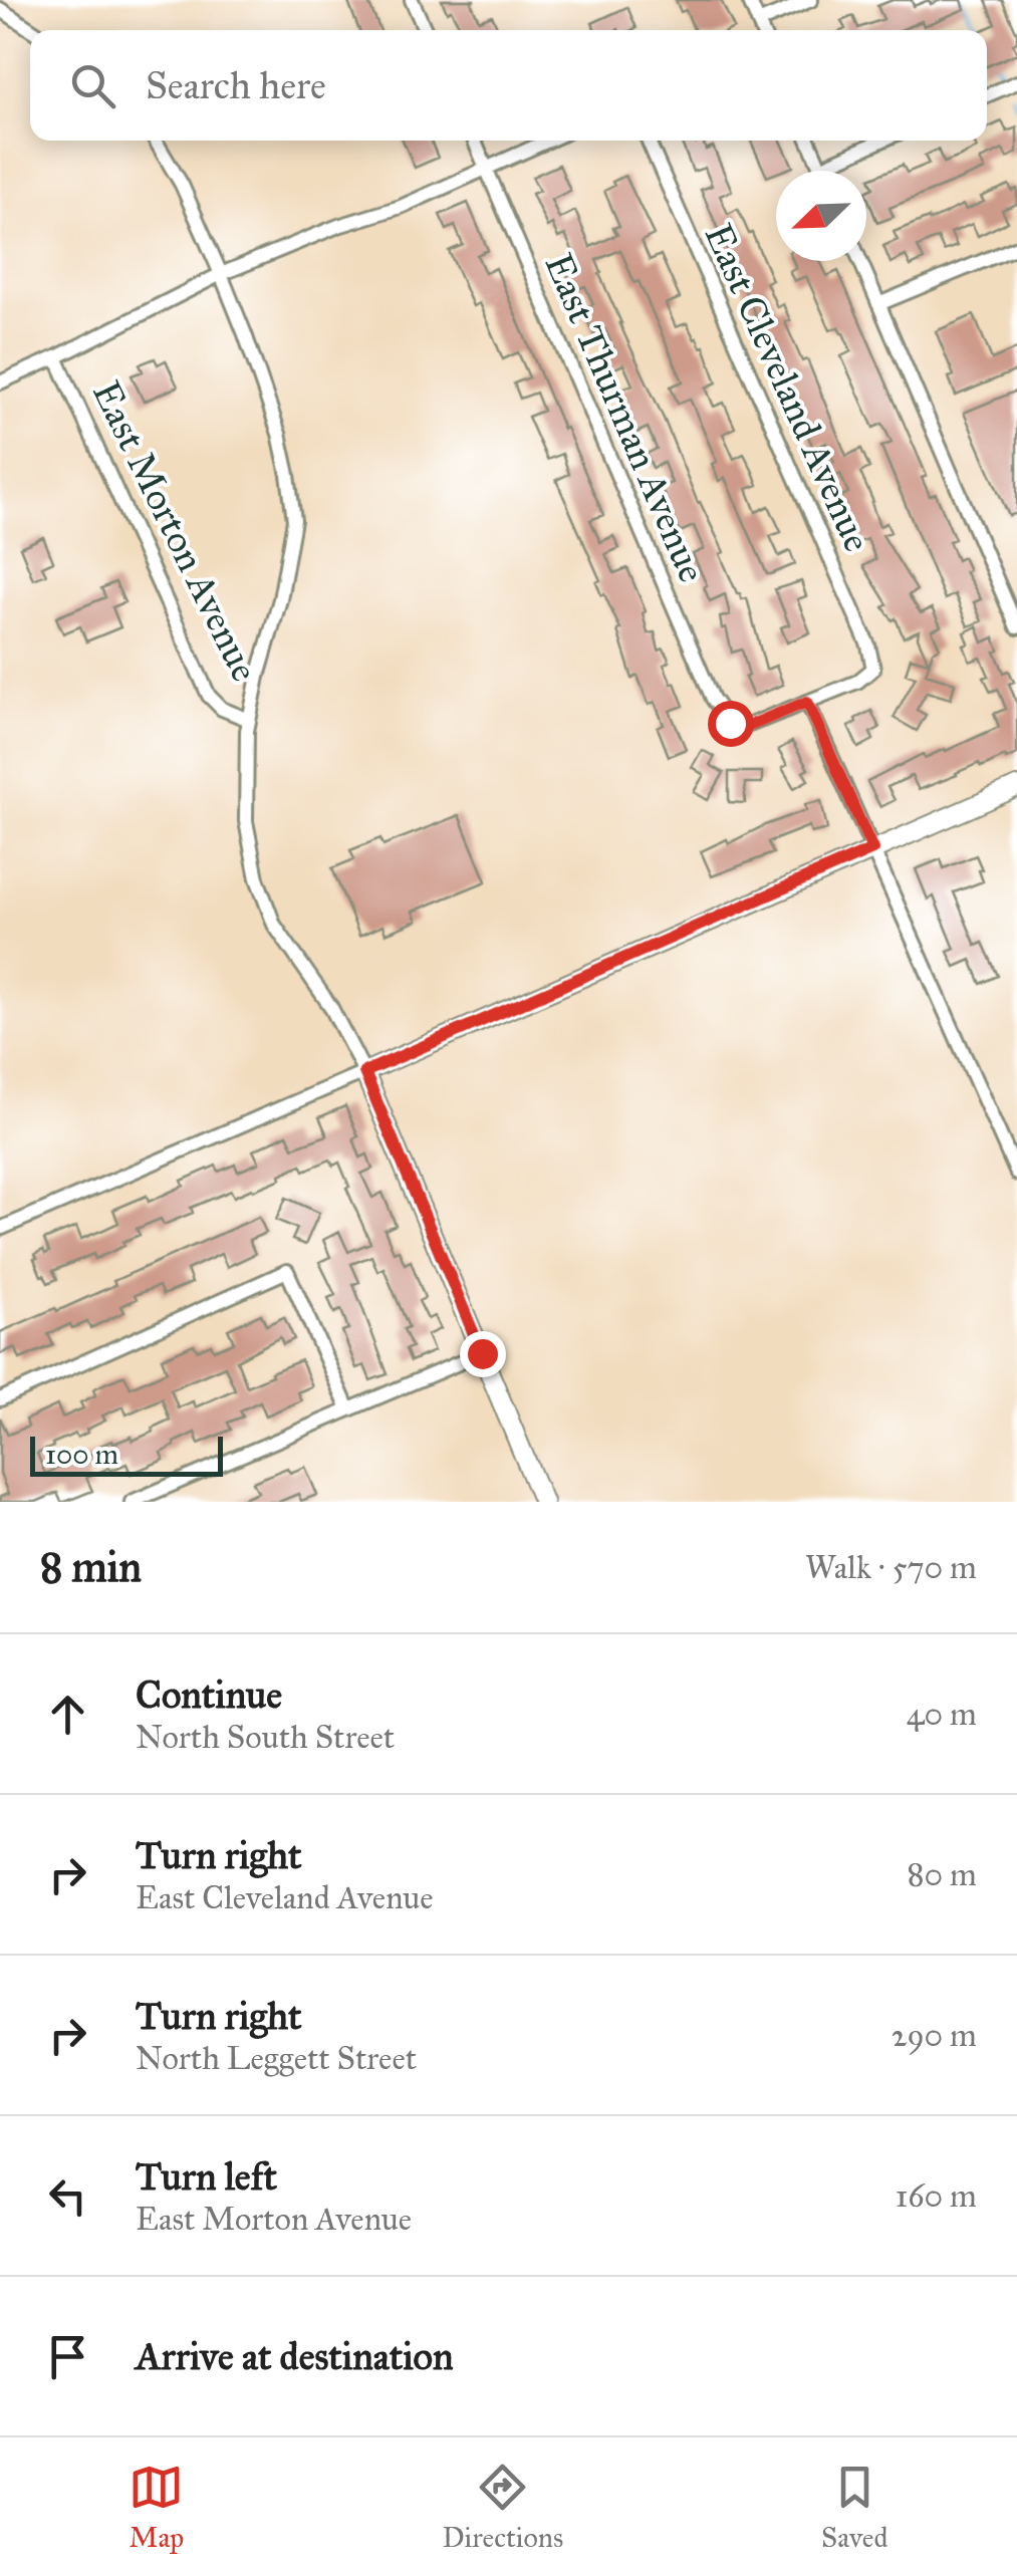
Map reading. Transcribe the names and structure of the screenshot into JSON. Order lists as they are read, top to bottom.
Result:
{
  "streets": {
    "street": ["East Cleveland Avenue", "East Thurman Avenue", "East Morton Avenue"]
  },
  "crossings": [
    ["East Cleveland Avenue", "East Thurman Avenue"]
  ],
  "scale_bar": "100 m",
  "north": "bottom left",
  "page": {
    "search": "Search here",
    "scale": "100 m",
    "heading": ["8 min", "Walk · 570 m"],
    "list": [
      ["Continue", "North South Street", "40 m"],
      ["Turn right", "East Cleveland Avenue", "80 m"],
      ["Turn right", "North Leggett Street", "290 m"],
      ["Turn left", "East Morton Avenue", "160 m"],
      "Arrive at destination"
    ],
    "nav": ["Map", "Directions", "Saved"]
  }
}
